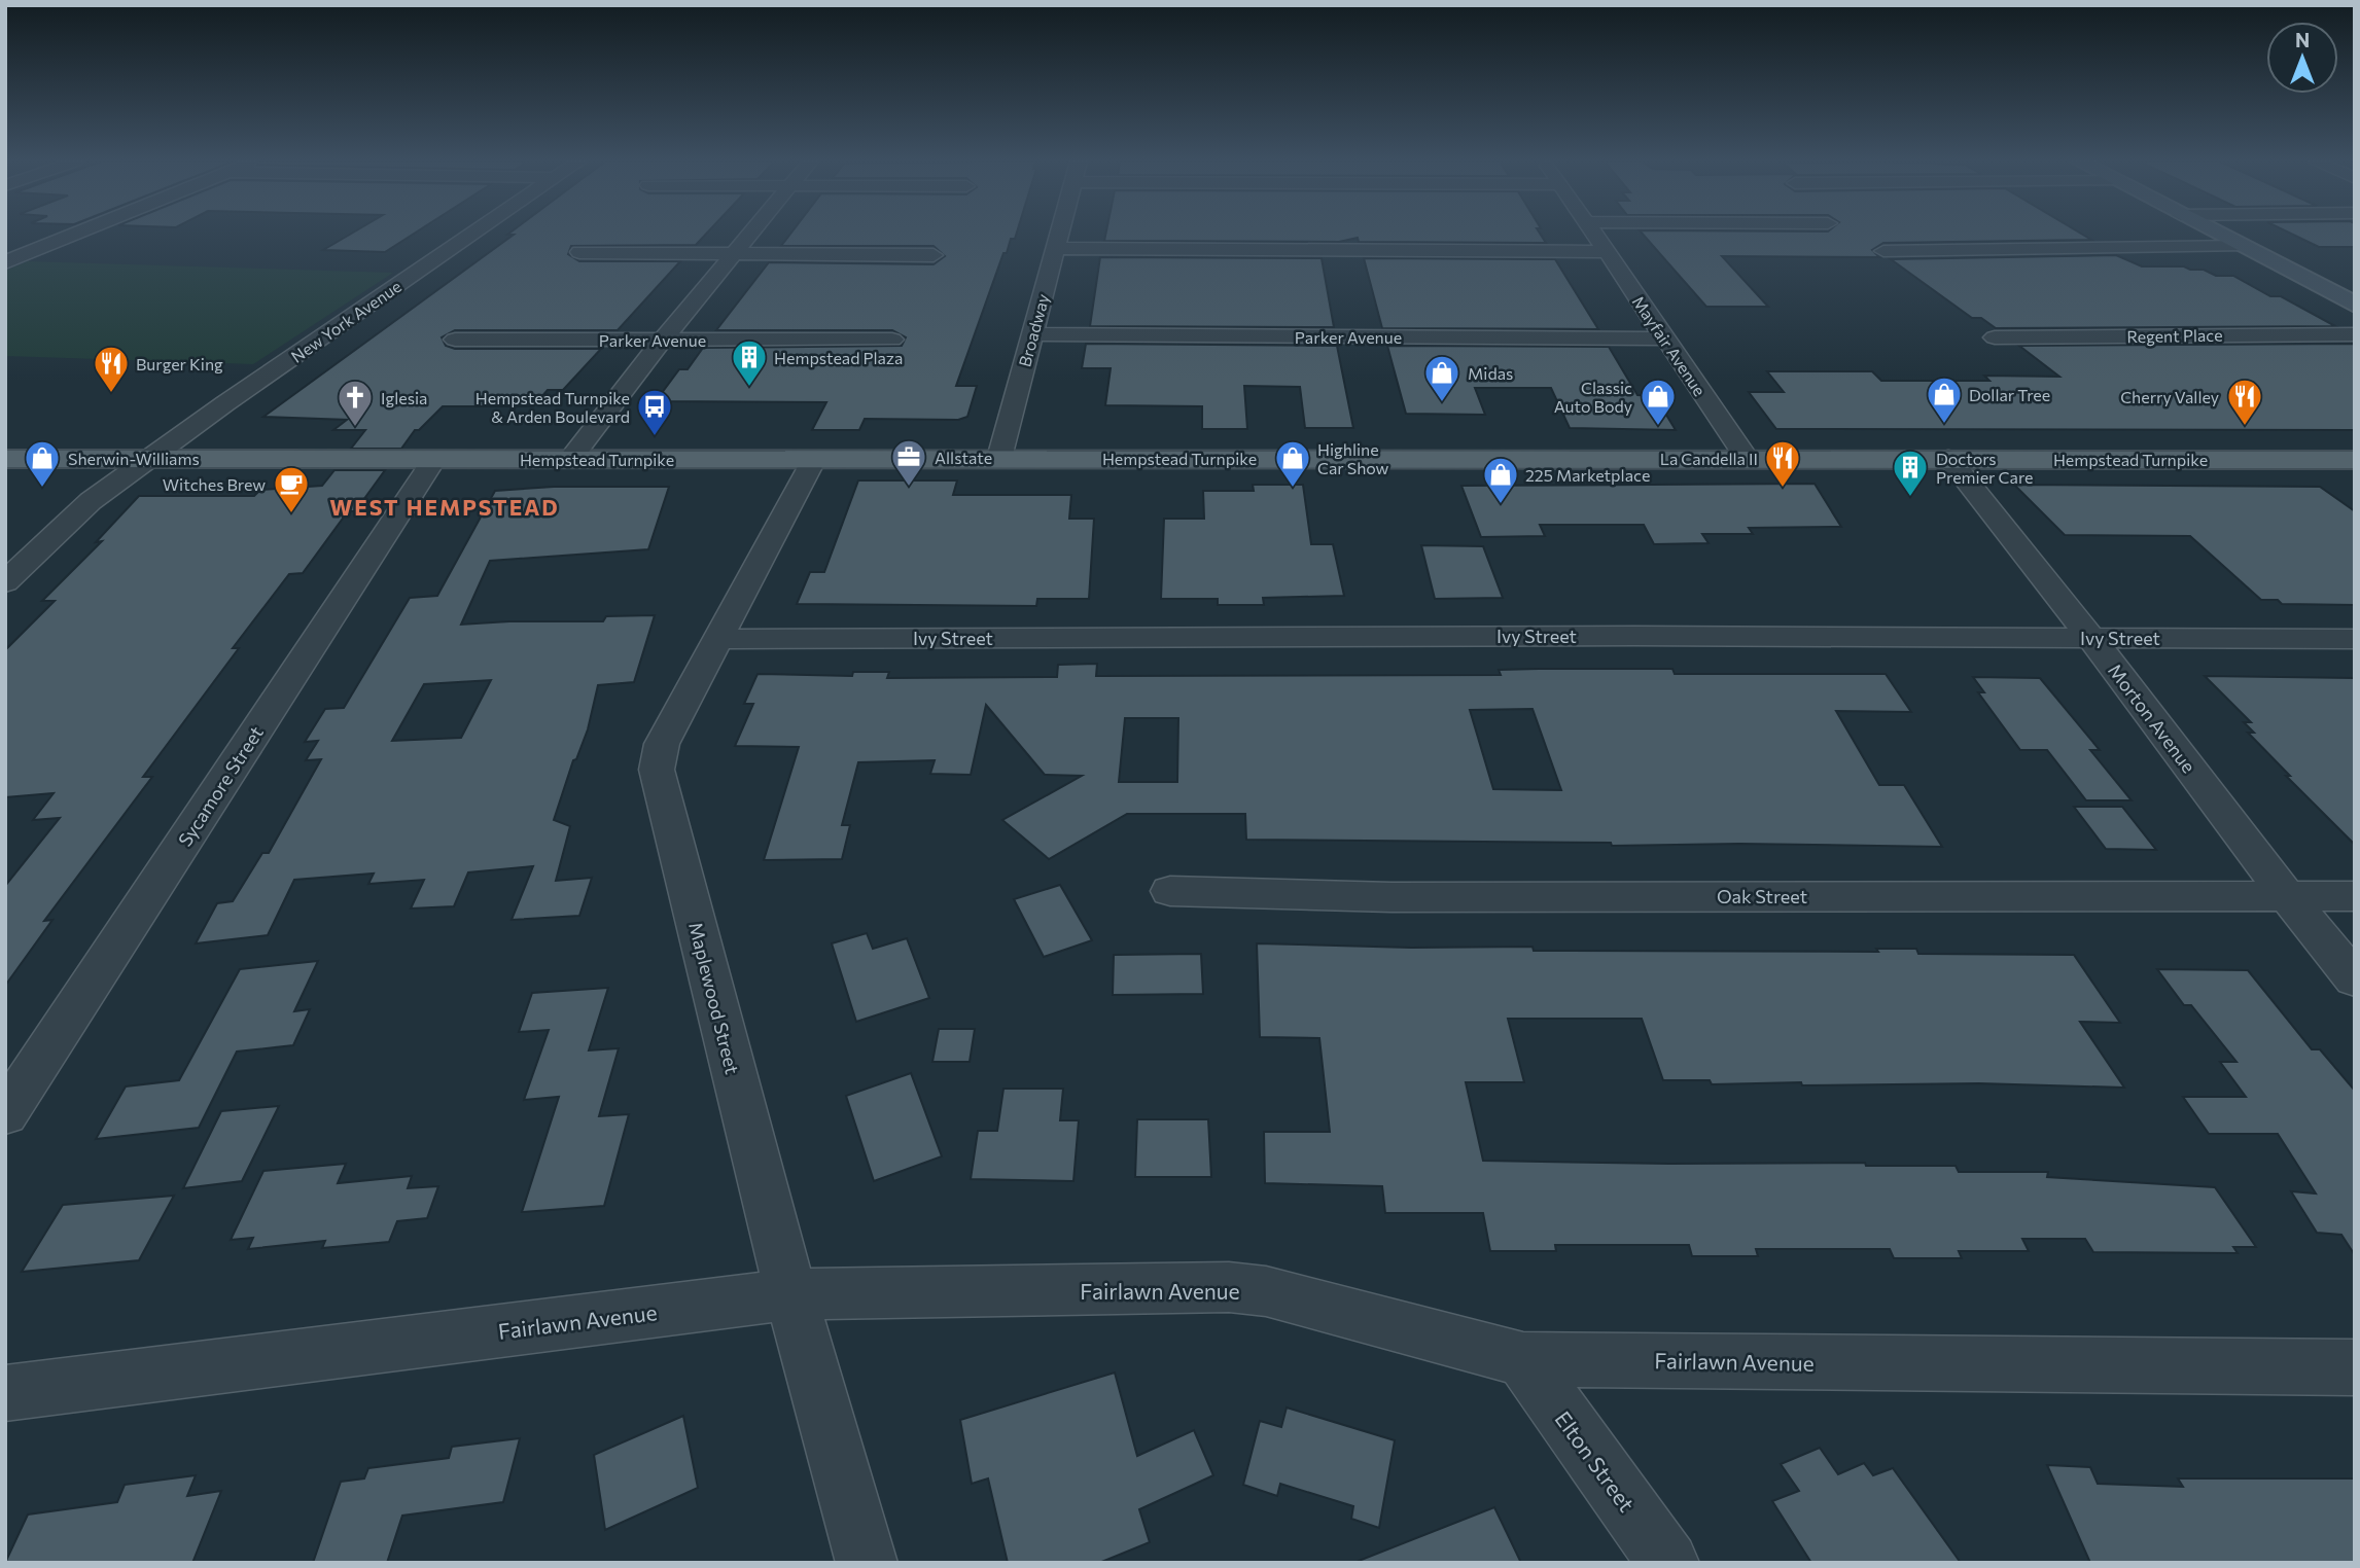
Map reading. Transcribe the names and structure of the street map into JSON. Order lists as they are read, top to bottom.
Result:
{
  "streets": {
    "main road": ["Hempstead Turnpike"],
    "street": [
      "New York Avenue",
      "Broadway",
      "Regent Place",
      "Parker Avenue",
      "Mayfair Avenue",
      "Ivy Street",
      "Morton Avenue",
      "Sycamore Street",
      "Oak Street",
      "Maplewood Street",
      "Fairlawn Avenue",
      "Elton Street"
    ]
  },
  "crossings": [
    ["New York Avenue", "Hempstead Turnpike"],
    ["Broadway", "Parker Avenue"],
    ["Broadway", "Hempstead Turnpike"],
    ["Parker Avenue", "Mayfair Avenue"],
    ["Mayfair Avenue", "Hempstead Turnpike"],
    ["Hempstead Turnpike", "Morton Avenue"],
    ["Hempstead Turnpike", "Sycamore Street"],
    ["Hempstead Turnpike", "Maplewood Street"],
    ["Ivy Street", "Morton Avenue"],
    ["Ivy Street", "Maplewood Street"],
    ["Morton Avenue", "Oak Street"],
    ["Maplewood Street", "Fairlawn Avenue"],
    ["Fairlawn Avenue", "Elton Street"]
  ],
  "districts": ["WEST HEMPSTEAD"],
  "places": {
    "building": ["Hempstead Plaza", "Doctors Premier Care"],
    "restaurant": ["Burger King", "Cherry Valley", "La Candella II"],
    "shop": [
      "Midas",
      "Dollar Tree",
      "Classic Auto Body",
      "Sherwin-Williams",
      "Highline Car Show",
      "225 Marketplace"
    ],
    "church": ["Iglesia"],
    "bus stop": ["Hempstead Turnpike & Arden Boulevard"],
    "office": ["Allstate"],
    "cafe": ["Witches Brew"]
  },
  "north": "top"
}
